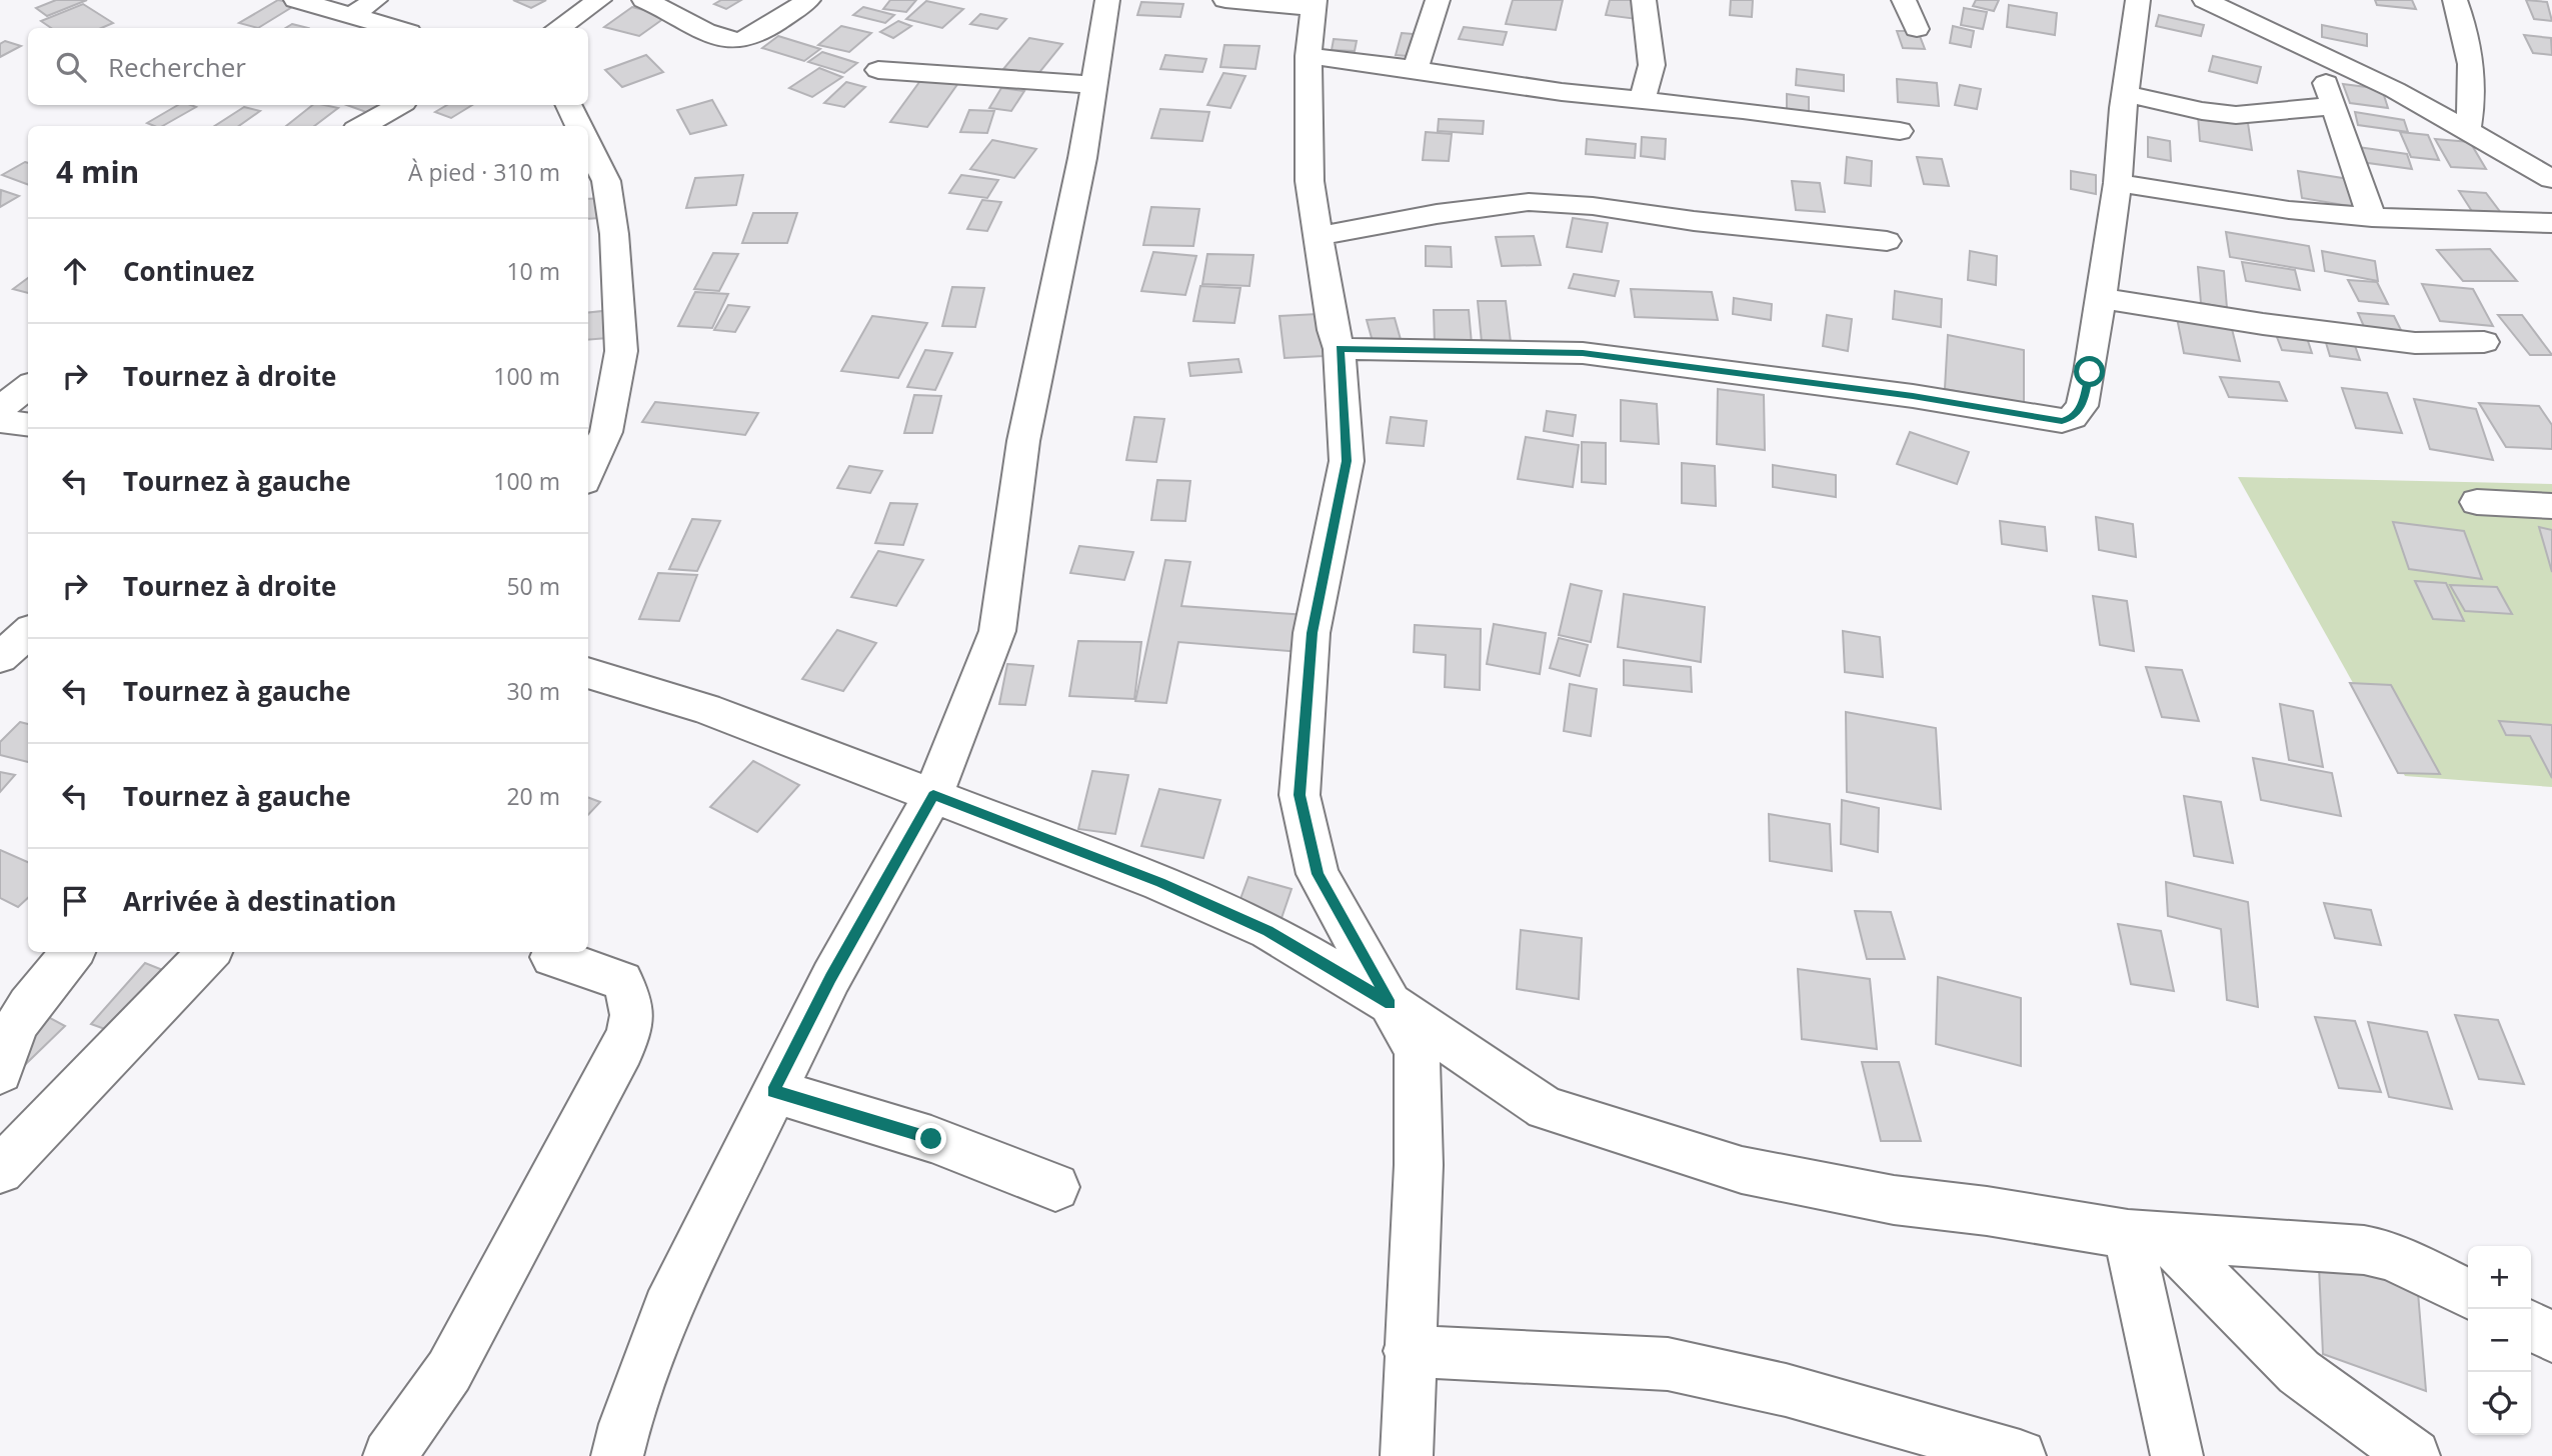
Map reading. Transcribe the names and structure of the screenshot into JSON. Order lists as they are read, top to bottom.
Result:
{
  "page": {
    "search": "Rechercher",
    "heading": ["4 min", "À pied · 310 m"],
    "list": [
      ["Continuez", "10 m"],
      ["Tournez à droite", "100 m"],
      ["Tournez à gauche", "100 m"],
      ["Tournez à droite", "50 m"],
      ["Tournez à gauche", "30 m"],
      ["Tournez à gauche", "20 m"],
      "Arrivée à destination"
    ],
    "map_buttons": ["+", "−"]
  }
}
